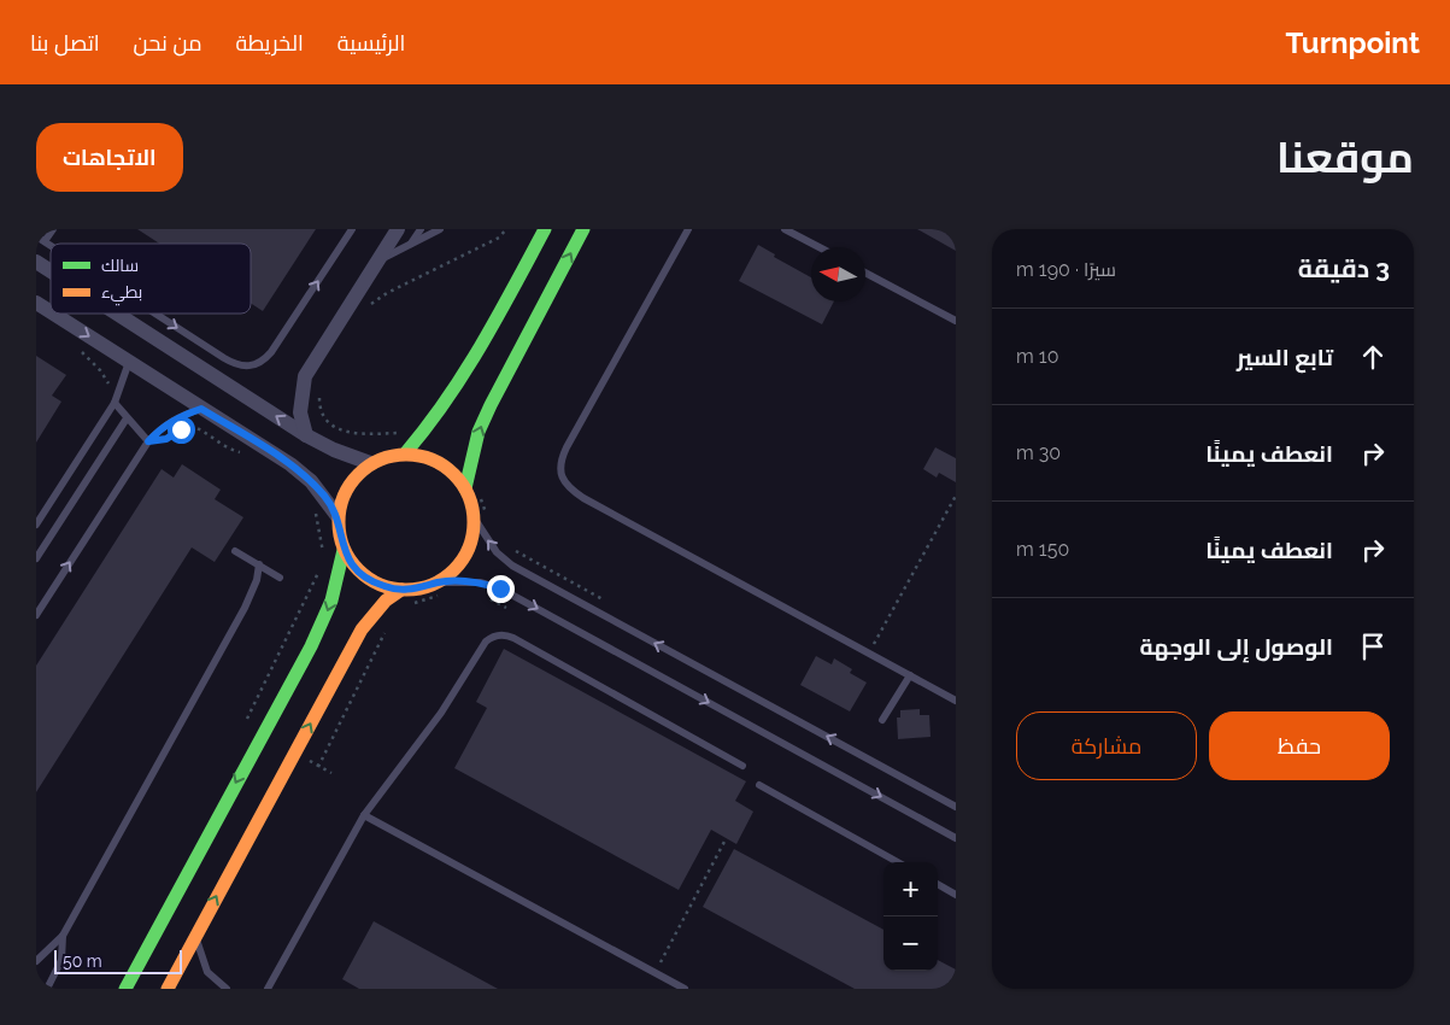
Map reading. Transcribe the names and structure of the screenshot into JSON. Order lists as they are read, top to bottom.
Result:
{
  "legend": ["سالك", "بطيء"],
  "scale_bar": "50 m",
  "north": "left",
  "page": {
    "header": "Turnpoint",
    "nav": [
      "الرئيسية",
      "الخريطة",
      "من نحن",
      "اتصل بنا"
    ],
    "title": "موقعنا",
    "buttons": [
      "الاتجاهات",
      ["حفظ", "مشاركة"]
    ],
    "heading": ["3 دقيقة", "سيرًا · 190 m"],
    "list": [
      ["تابع السير", "10 m"],
      ["انعطف يمينًا", "30 m"],
      ["انعطف يمينًا", "150 m"],
      "الوصول إلى الوجهة"
    ],
    "map_buttons": ["+", "−"],
    "scale": "50 m"
  }
}
